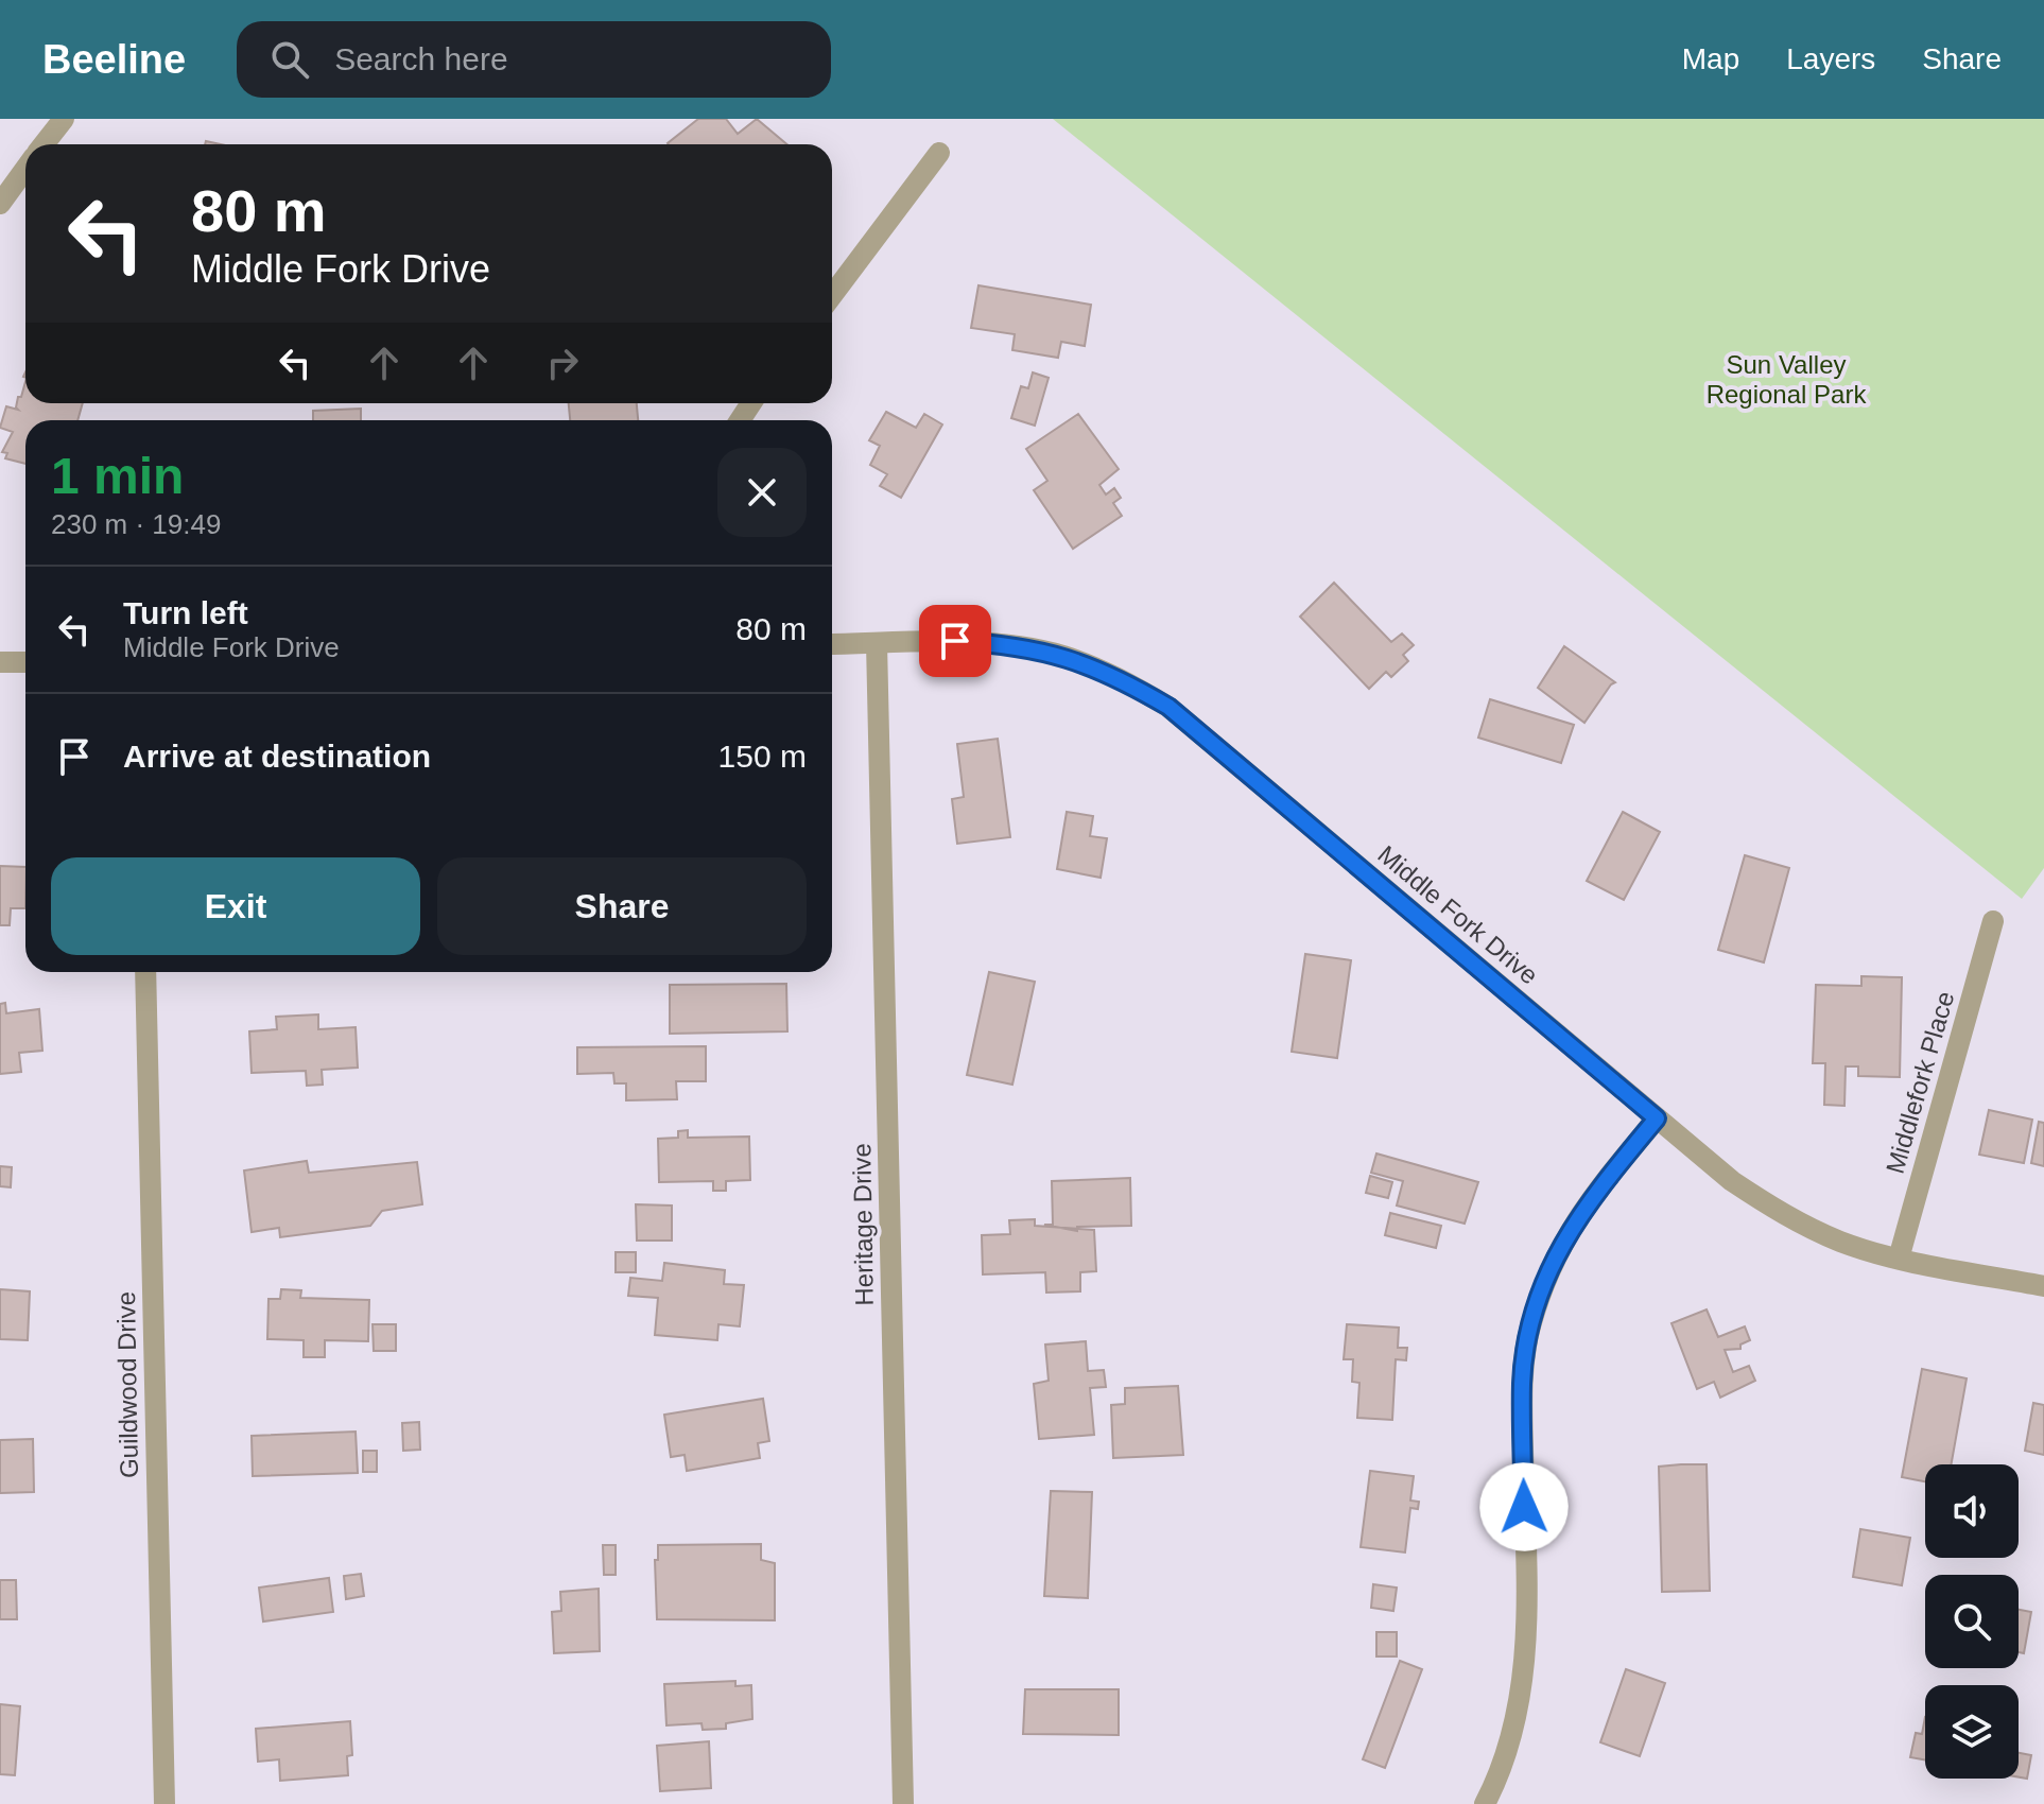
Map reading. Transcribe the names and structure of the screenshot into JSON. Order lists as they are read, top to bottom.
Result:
{
  "streets": {
    "street": [
      "Middle Fork Drive",
      "Middlefork Place",
      "Heritage Drive",
      "Guildwood Drive"
    ]
  },
  "crossings": [
    ["Middle Fork Drive", "Middlefork Place"],
    ["Middle Fork Drive", "Heritage Drive"]
  ],
  "parks": ["Sun Valley Regional Park"],
  "page": {
    "header": "Beeline",
    "search": "Search here",
    "nav": ["Map", "Layers", "Share"],
    "turn": ["80 m", "Middle Fork Drive"],
    "heading": ["1 min", "230 m · 19:49"],
    "list": [
      {
        "name": "Turn left",
        "note": "Middle Fork Drive",
        "value": "80 m"
      },
      {
        "name": "Arrive at destination",
        "value": "150 m"
      }
    ],
    "buttons": ["Exit", "Share"]
  }
}
